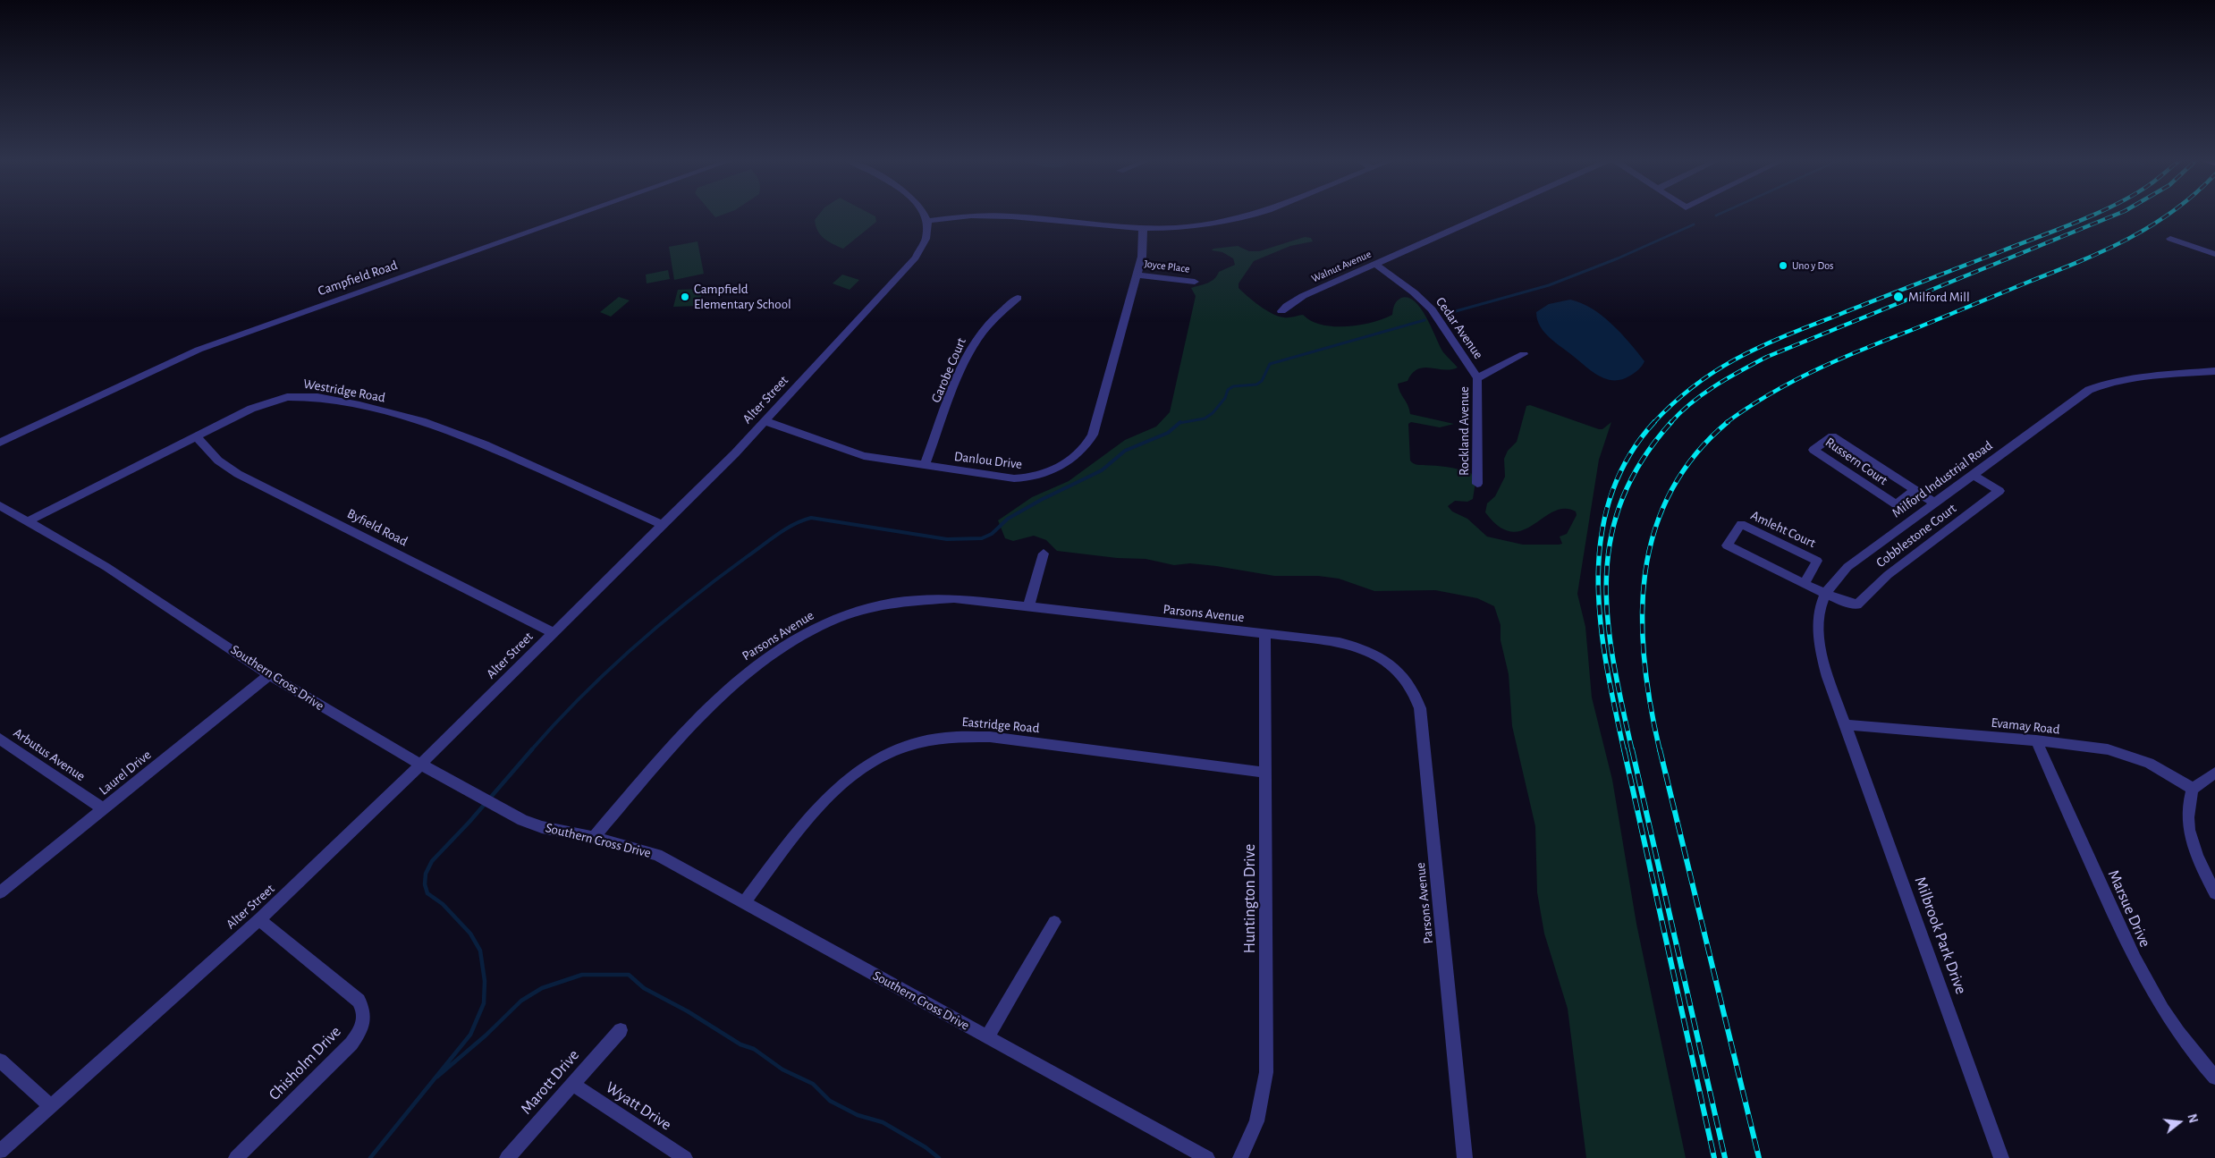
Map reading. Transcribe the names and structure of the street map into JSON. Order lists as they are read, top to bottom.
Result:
{
  "streets": {
    "street": [
      "Joyce Place",
      "Walnut Avenue",
      "Campfield Road",
      "Cedar Avenue",
      "Garobe Court",
      "Westridge Road",
      "Alter Street",
      "Rockland Avenue",
      "Danlou Drive",
      "Russern Court",
      "Milford Industrial Road",
      "Byfield Road",
      "Amleht Court",
      "Cobblestone Court",
      "Parsons Avenue",
      "Southern Cross Drive",
      "Eastridge Road",
      "Evamay Road",
      "Arbutus Avenue",
      "Laurel Drive",
      "Huntington Drive",
      "Marsue Drive",
      "Milbrook Park Drive",
      "Chisholm Drive",
      "Marott Drive",
      "Wyatt Drive"
    ]
  },
  "crossings": [
    ["Joyce Place", "Danlou Drive"],
    ["Walnut Avenue", "Cedar Avenue"],
    ["Cedar Avenue", "Rockland Avenue"],
    ["Garobe Court", "Danlou Drive"],
    ["Westridge Road", "Alter Street"],
    ["Westridge Road", "Byfield Road"],
    ["Westridge Road", "Southern Cross Drive"],
    ["Alter Street", "Danlou Drive"],
    ["Alter Street", "Byfield Road"],
    ["Alter Street", "Southern Cross Drive"],
    ["Alter Street", "Chisholm Drive"],
    ["Russern Court", "Milford Industrial Road"],
    ["Milford Industrial Road", "Amleht Court"],
    ["Milford Industrial Road", "Cobblestone Court"],
    ["Milford Industrial Road", "Evamay Road"],
    ["Milford Industrial Road", "Milbrook Park Drive"],
    ["Amleht Court", "Cobblestone Court"],
    ["Parsons Avenue", "Southern Cross Drive"],
    ["Parsons Avenue", "Huntington Drive"],
    ["Southern Cross Drive", "Eastridge Road"],
    ["Southern Cross Drive", "Laurel Drive"],
    ["Eastridge Road", "Huntington Drive"],
    ["Evamay Road", "Marsue Drive"],
    ["Evamay Road", "Milbrook Park Drive"],
    ["Arbutus Avenue", "Laurel Drive"],
    ["Marott Drive", "Wyatt Drive"]
  ],
  "places": ["Uno y Dos", "Campfield Elementary School", "Milford Mill"],
  "north": "right"
}
